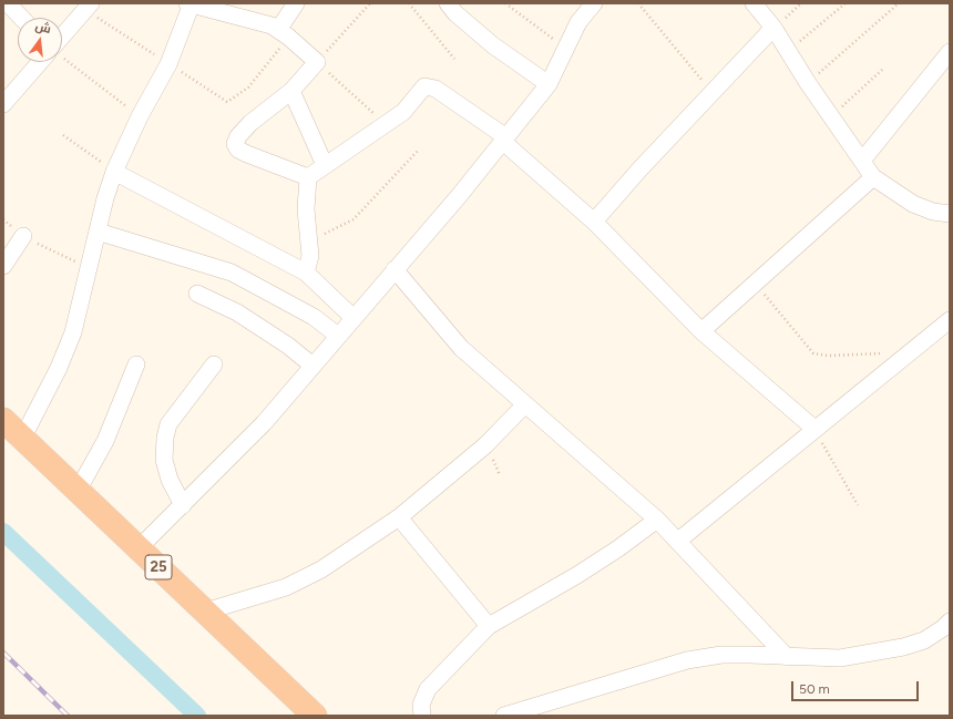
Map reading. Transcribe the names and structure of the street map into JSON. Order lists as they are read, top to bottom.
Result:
{
  "streets": {
    "highway": ["25"]
  },
  "scale_bar": "50 m",
  "north": "top"
}
